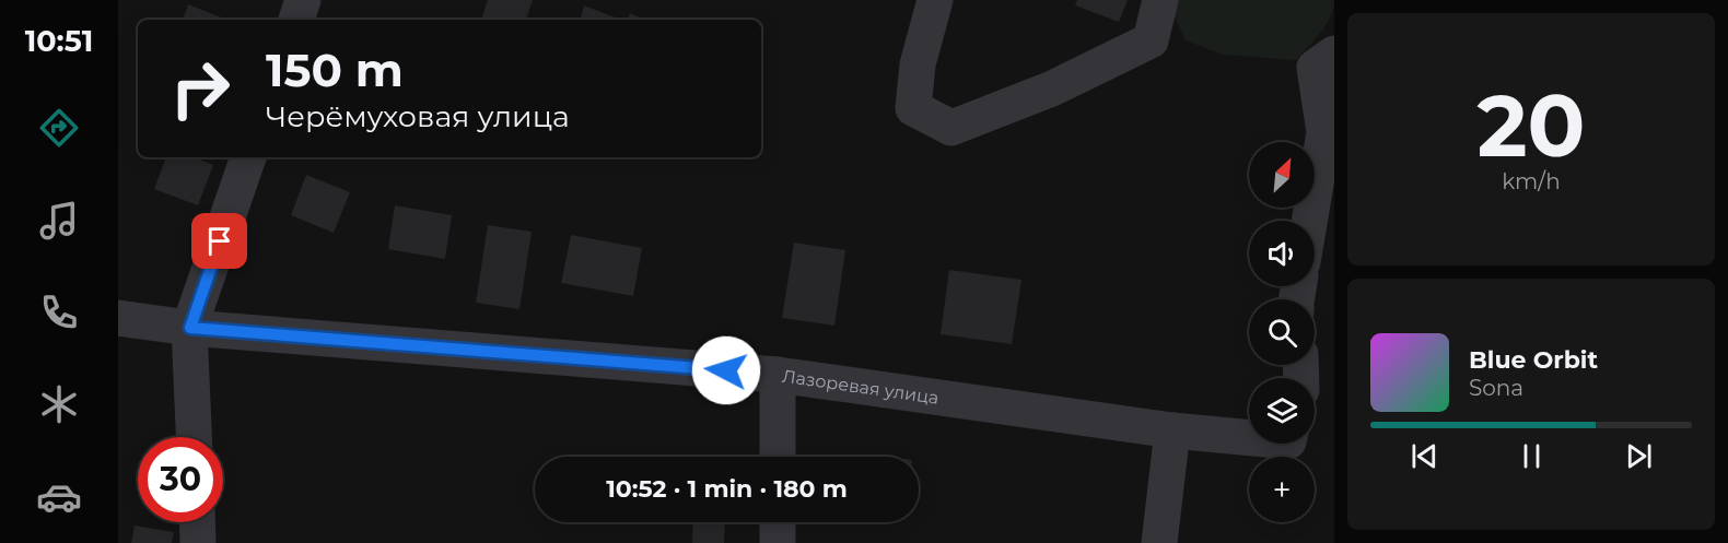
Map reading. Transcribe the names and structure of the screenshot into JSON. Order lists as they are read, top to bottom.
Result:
{
  "streets": {
    "street": ["Лазоревая улица"]
  },
  "north": "top right",
  "page": {
    "tabs": "10:51",
    "tile": ["20", "km/h"],
    "turn": ["150 m", "Черёмуховая улица"],
    "map_buttons": "+",
    "song": ["Blue Orbit", "Sona"],
    "limit": "30",
    "trip": "10:52 · 1 min · 180 m"
  }
}
